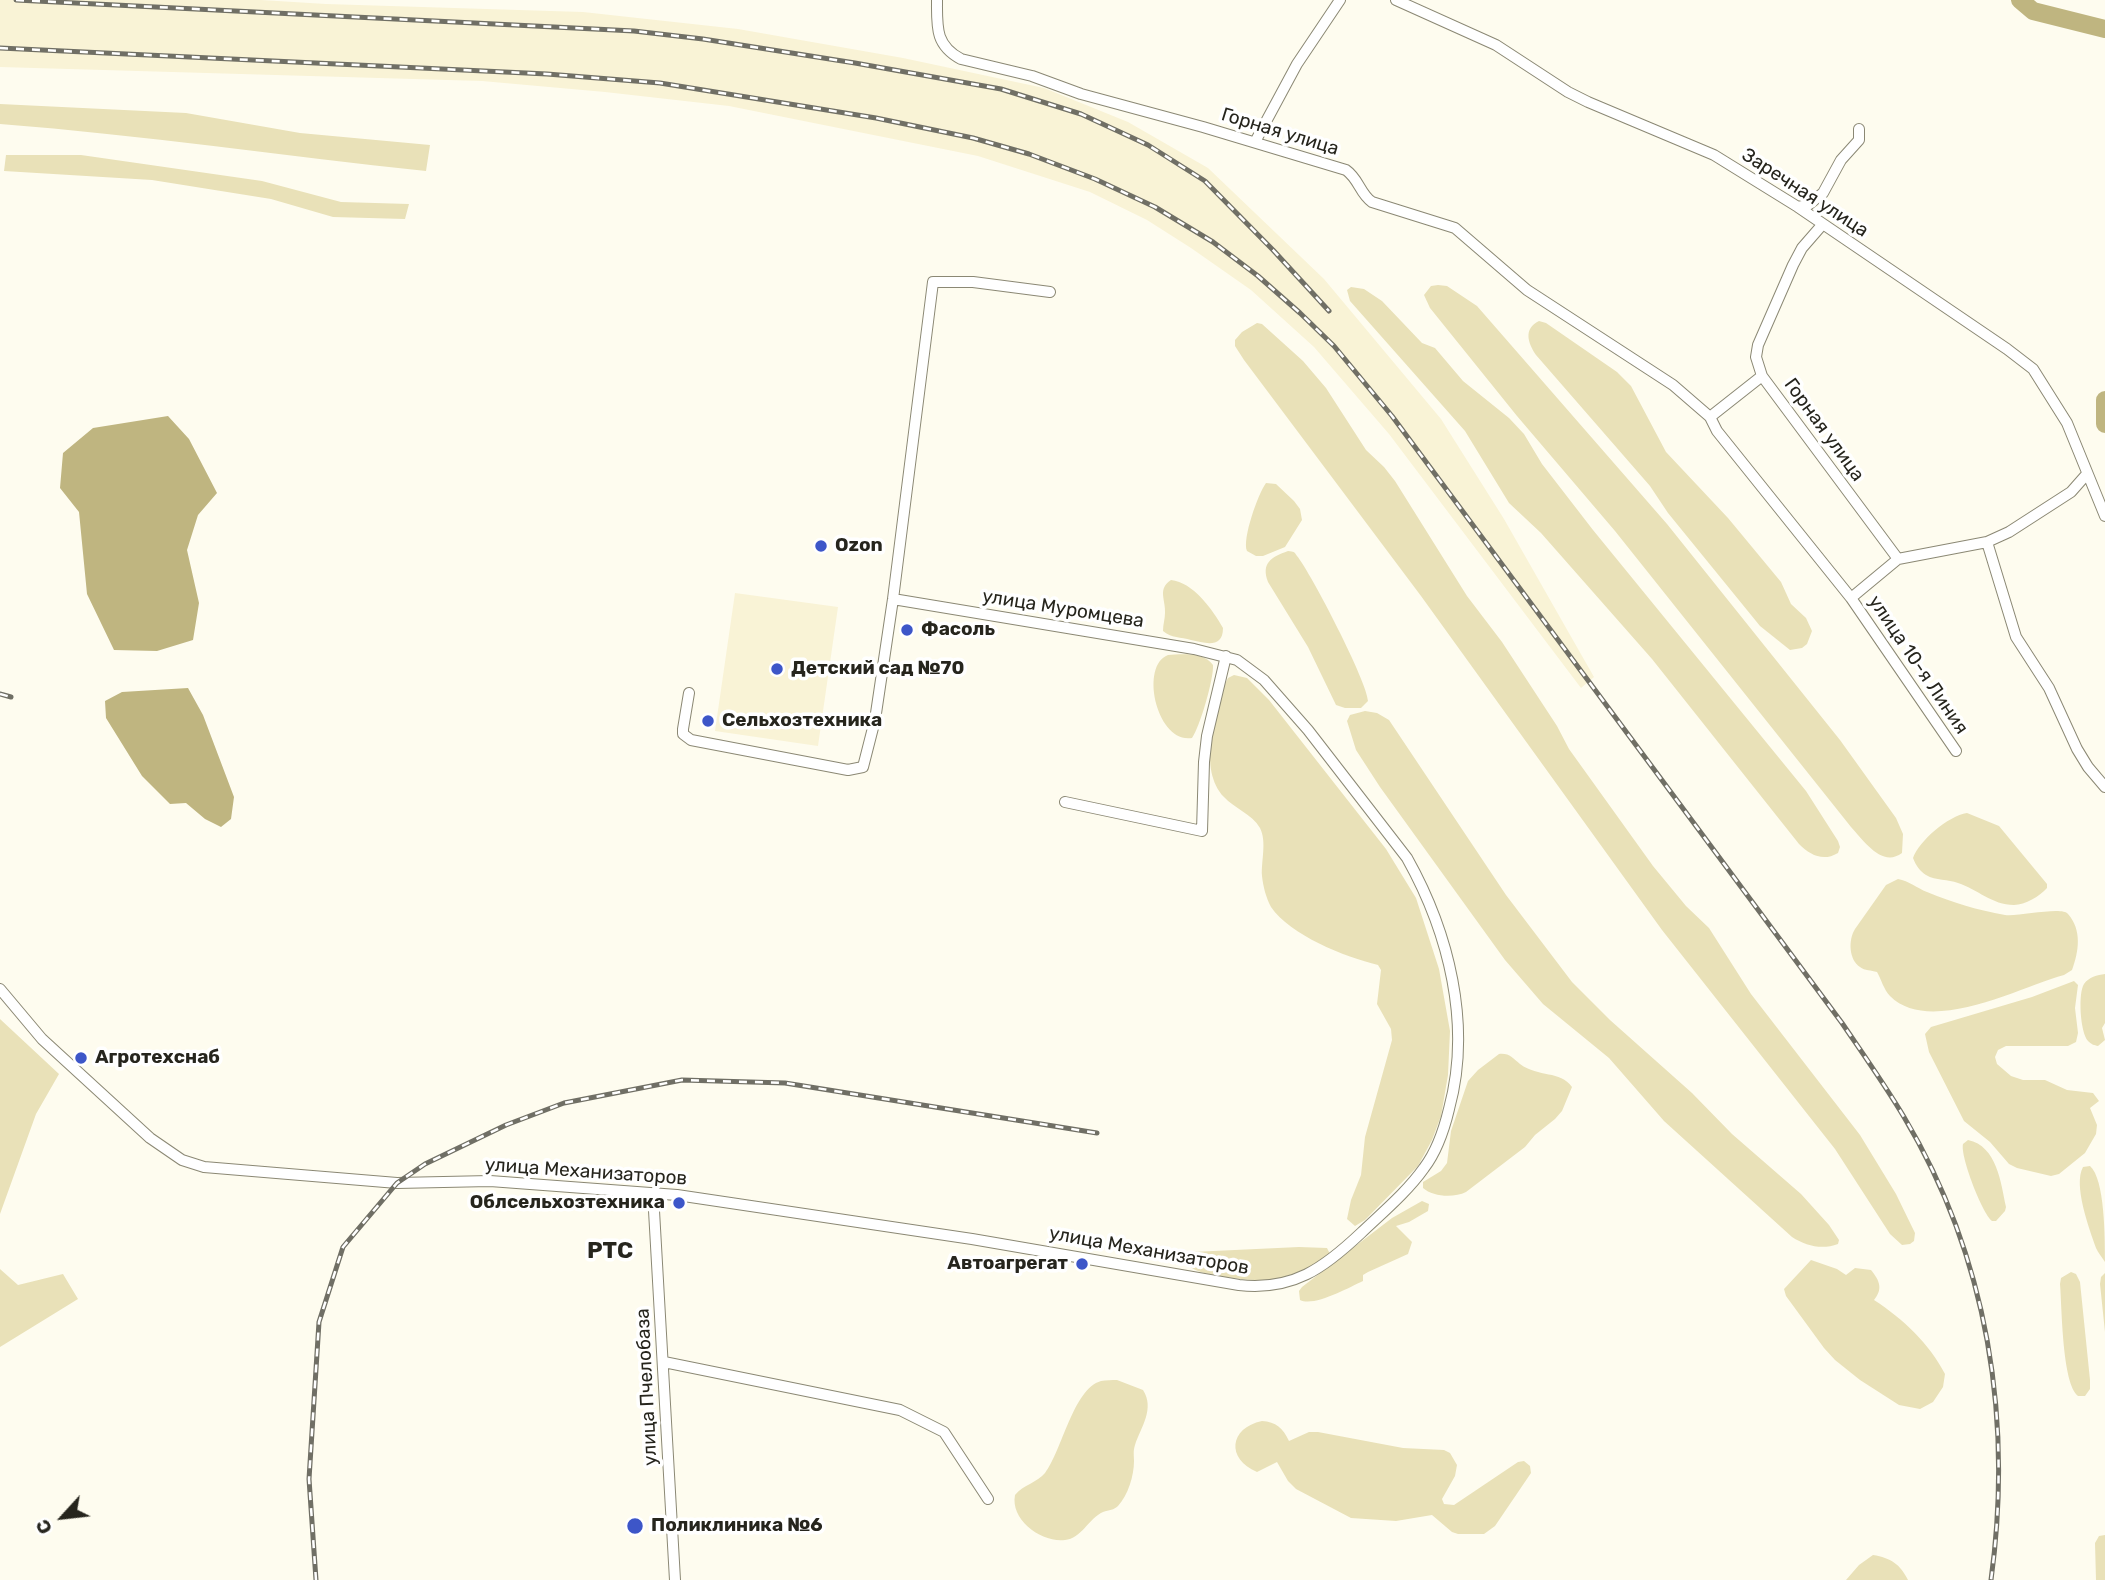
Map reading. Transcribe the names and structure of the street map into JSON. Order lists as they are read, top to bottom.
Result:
{
  "streets": {
    "street": [
      "Горная улица",
      "Заречная улица",
      "улица Муромцева",
      "улица 10-я Линия",
      "улица Механизаторов",
      "улица Пчелобаза"
    ]
  },
  "crossings": [
    ["Горная улица", "улица 10-я Линия"],
    ["улица Муромцева", "улица Механизаторов"],
    ["улица Механизаторов", "улица Пчелобаза"]
  ],
  "districts": ["РТС"],
  "places": [
    "Ozon",
    "Фасоль",
    "Детский сад №70",
    "Сельхозтехника",
    "Агротехснаб",
    "Облсельхозтехника",
    "Автоагрегат",
    "Поликлиника №6"
  ],
  "north": "bottom left"
}
